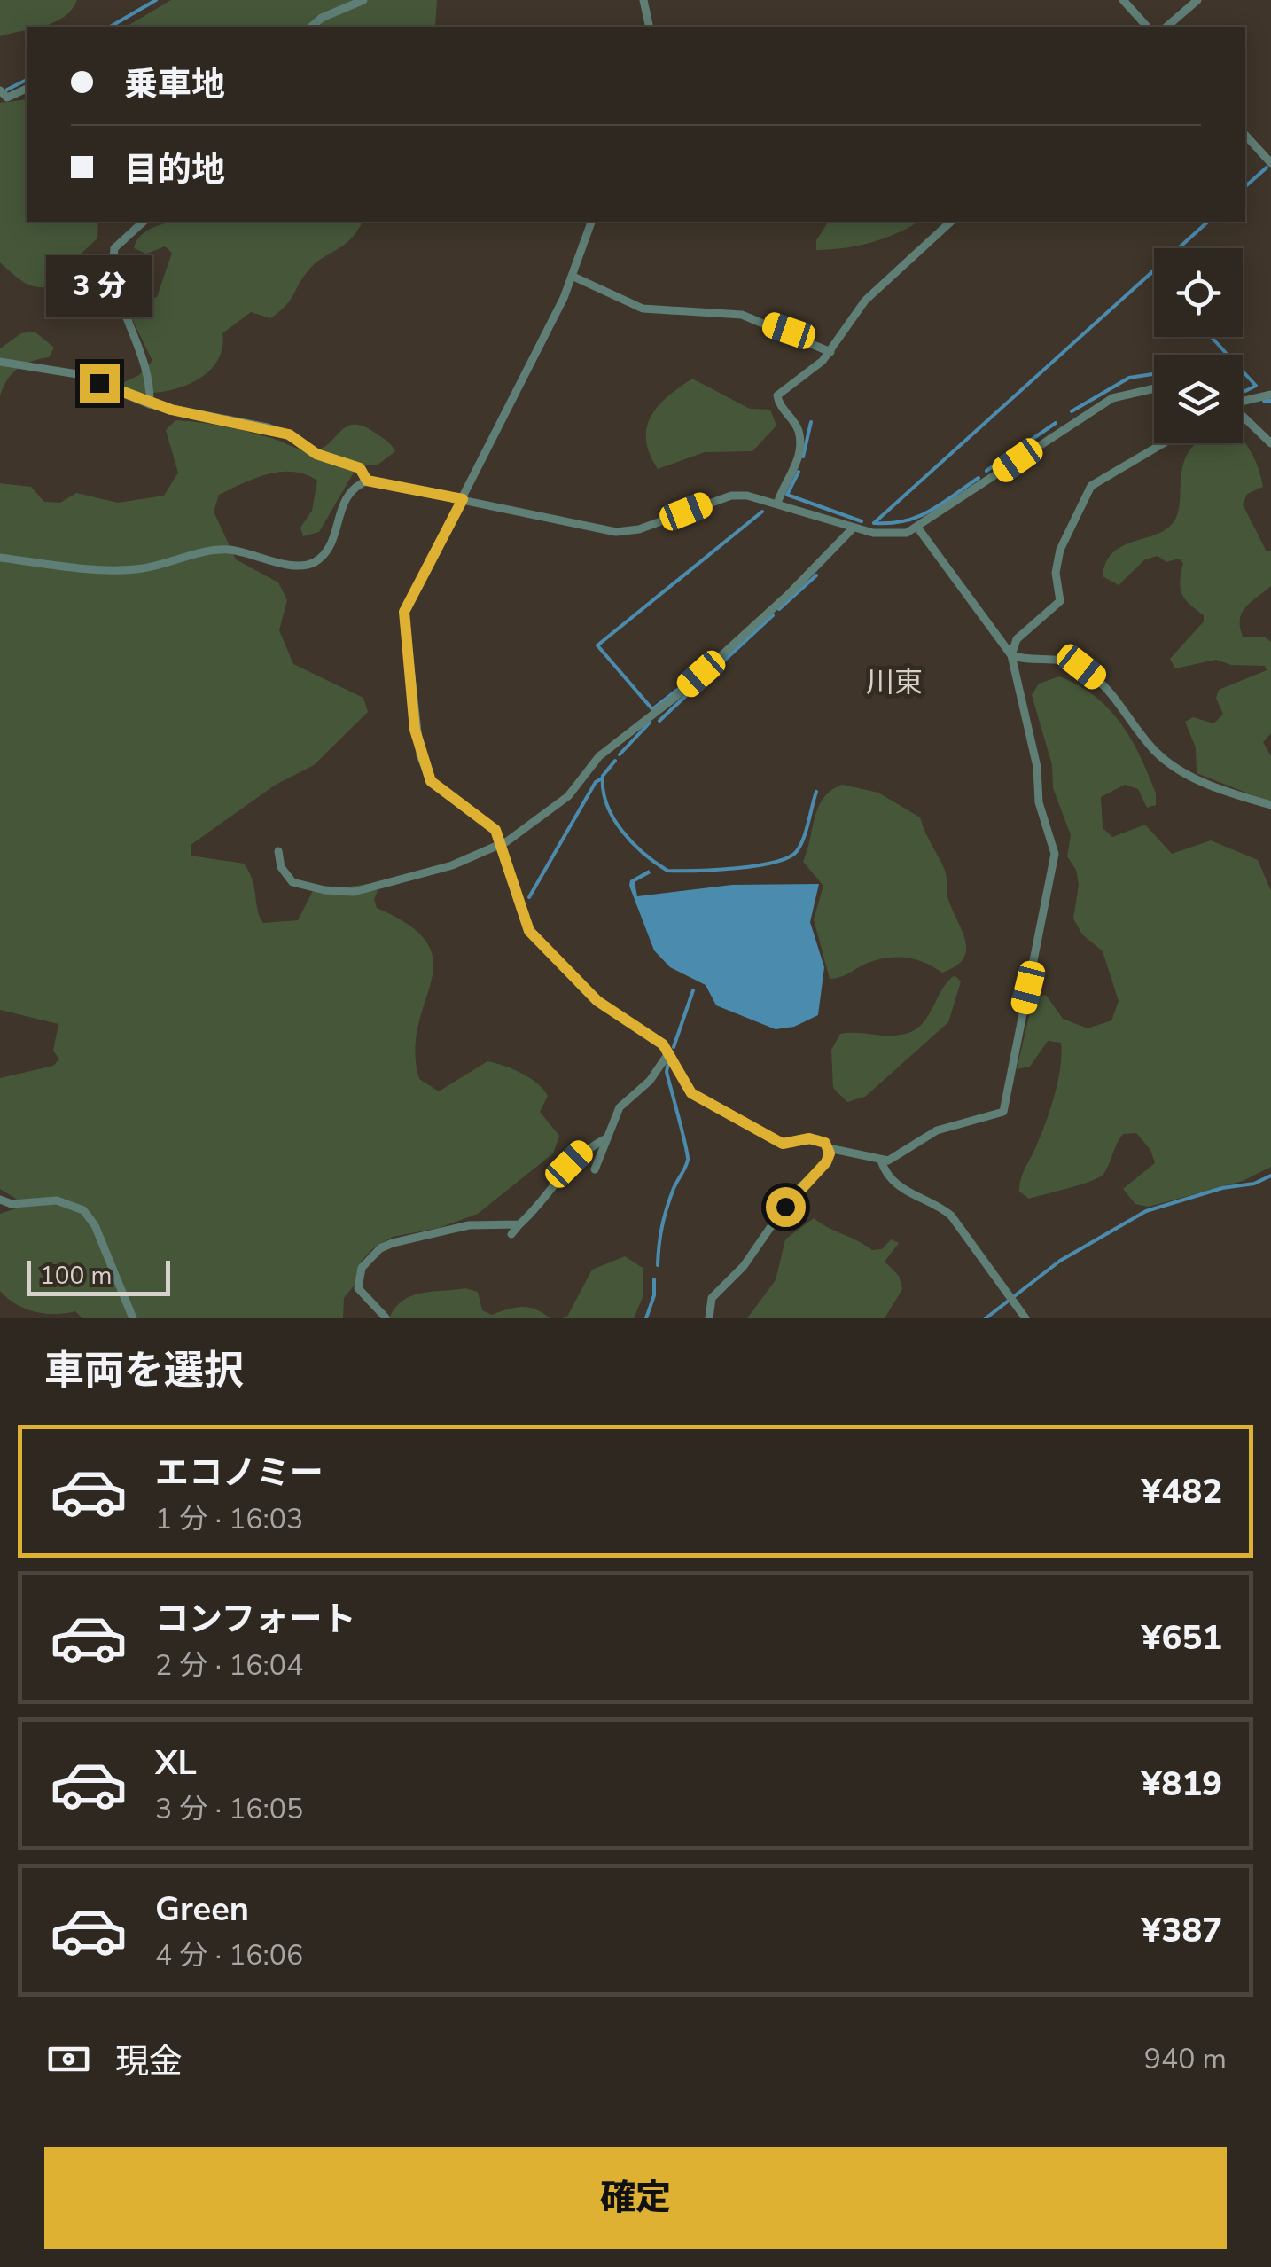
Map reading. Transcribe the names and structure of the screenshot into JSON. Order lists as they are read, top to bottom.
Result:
{
  "districts": ["川東"],
  "scale_bar": "100 m",
  "page": {
    "banner": ["乗車地", "目的地"],
    "bubble": "3 分",
    "scale": "100 m",
    "heading": "車両を選択",
    "list": [
      {
        "name": "エコノミー",
        "note": "1 分 · 16:03",
        "value": "¥482"
      },
      {
        "name": "コンフォート",
        "note": "2 分 · 16:04",
        "value": "¥651"
      },
      {
        "name": "XL",
        "note": "3 分 · 16:05",
        "value": "¥819"
      },
      {
        "name": "Green",
        "note": "4 分 · 16:06",
        "value": "¥387"
      }
    ],
    "pay": ["現金", "940 m"],
    "buttons": "確定"
  }
}
